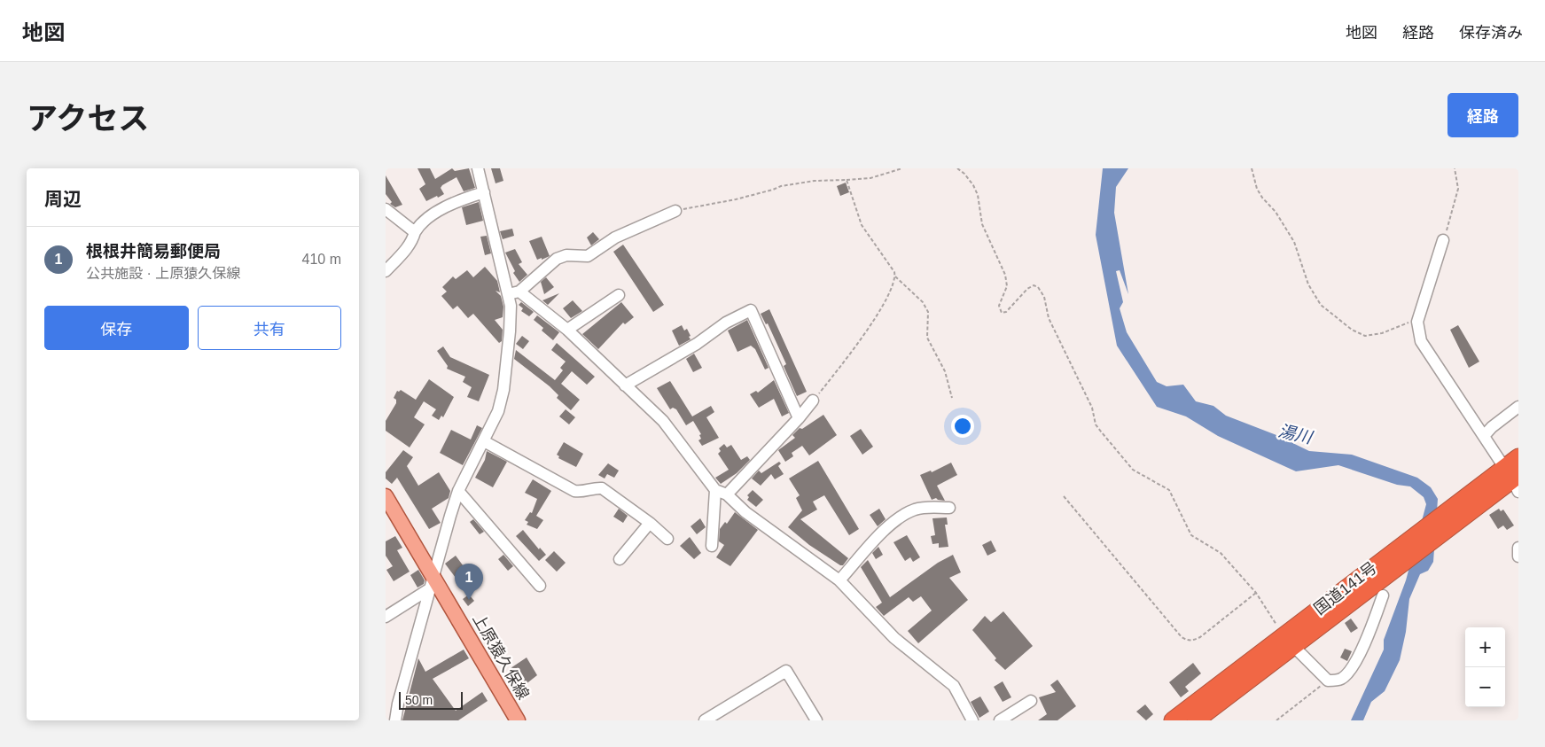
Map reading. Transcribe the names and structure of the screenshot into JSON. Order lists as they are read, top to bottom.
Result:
{
  "streets": {
    "highway": ["国道141号"],
    "main road": ["上原猿久保線"]
  },
  "water": ["湯川"],
  "scale_bar": "50 m",
  "page": {
    "header": "地図",
    "nav": ["地図", "経路", "保存済み"],
    "title": "アクセス",
    "buttons": [
      "経路",
      ["保存", "共有"]
    ],
    "heading": "周辺",
    "list": [
      {
        "mark": "1",
        "name": "根根井簡易郵便局",
        "note": "公共施設 · 上原猿久保線",
        "value": "410 m"
      }
    ],
    "pins": "1",
    "map_buttons": ["+", "−"],
    "scale": "50 m"
  }
}
